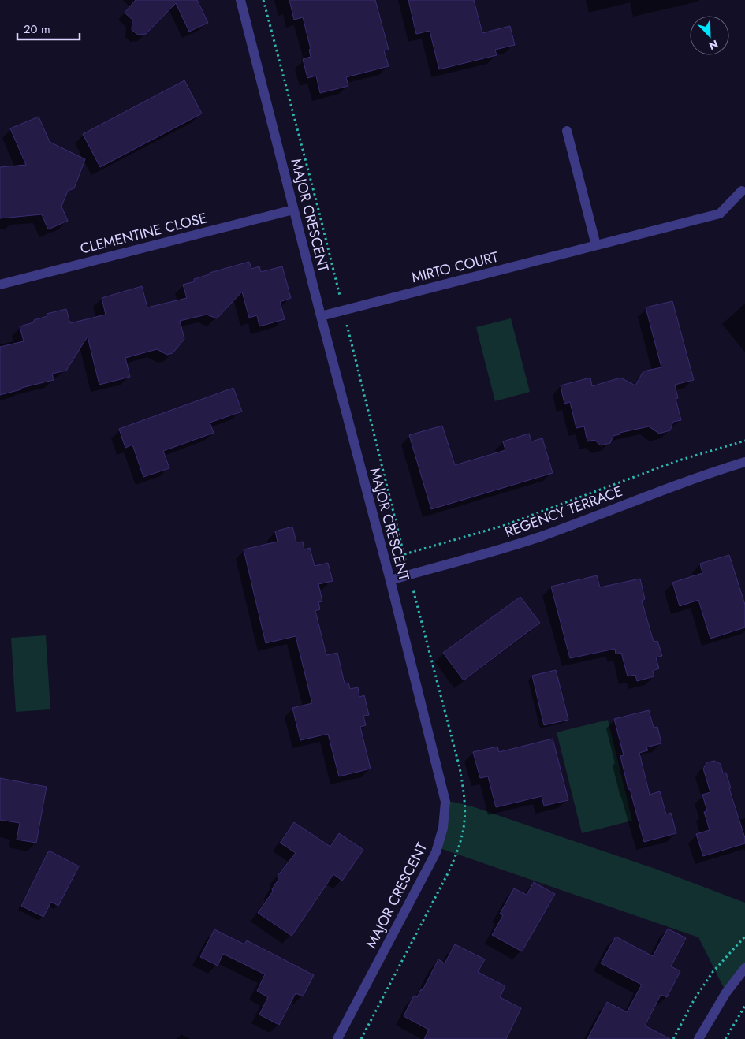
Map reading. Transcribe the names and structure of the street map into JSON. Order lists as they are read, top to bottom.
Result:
{
  "streets": {
    "street": [
      "MAJOR CRESCENT",
      "CLEMENTINE CLOSE",
      "MIRTO COURT",
      "REGENCY TERRACE"
    ]
  },
  "crossings": [
    ["MAJOR CRESCENT", "CLEMENTINE CLOSE"],
    ["MAJOR CRESCENT", "MIRTO COURT"],
    ["MAJOR CRESCENT", "REGENCY TERRACE"]
  ],
  "scale_bar": "20 m",
  "north": "bottom right"
}
